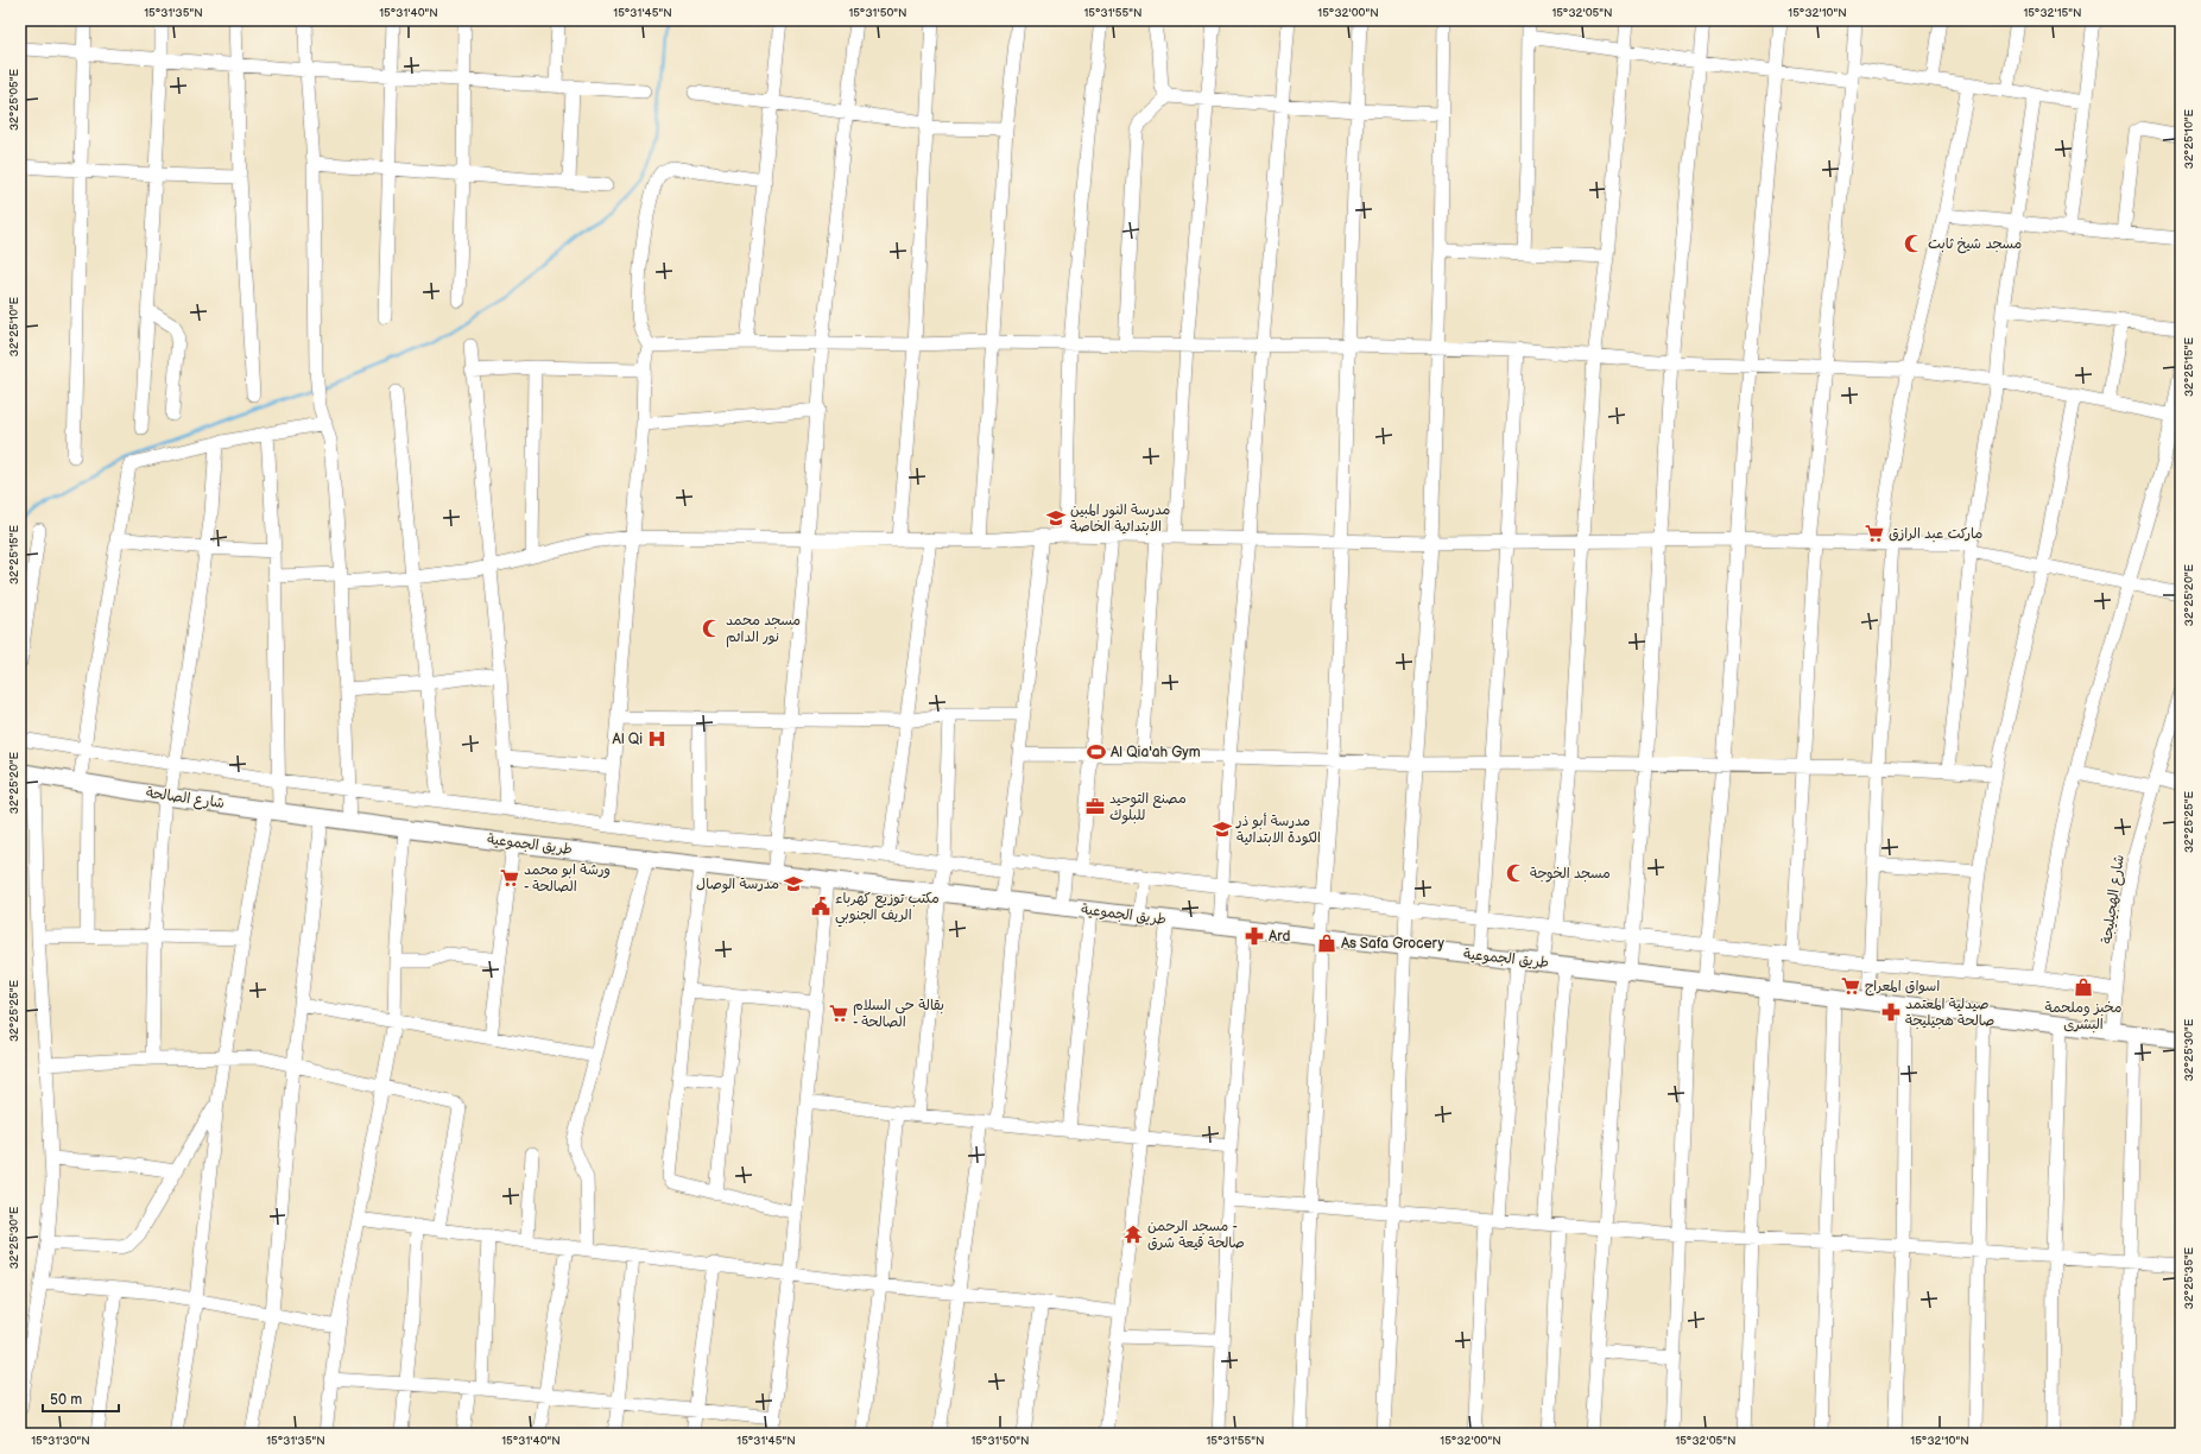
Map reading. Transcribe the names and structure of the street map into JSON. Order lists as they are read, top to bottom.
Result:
{
  "streets": {
    "main road": ["شارع الصالحة", "طريق الجموعية"],
    "street": ["شارع الهجيليجة"]
  },
  "crossings": [
    ["شارع الصالحة", "طريق الجموعية"],
    ["طريق الجموعية", "شارع الهجيليجة"]
  ],
  "places": {
    "mosque": ["مسجد شيخ ثابت", "مسجد محمد نور الدائم", "مسجد الخوجة"],
    "school or university": ["مدرسة النور المبين الابتدائية الخاصة", "مدرسة أبو ذر الكودة الابتدائية", "مدرسة الوصال"],
    "supermarket": [
      "ماركت عبد الرازق",
      "ورشة ابو محمد - الصالحة",
      "اسواق المعراج",
      "بقالة حي السلام - الصالحة"
    ],
    "hospital": ["Al Qi"],
    "sports": ["Al Qia'ah Gym"],
    "office": ["مصنع التوحيد للبلوك"],
    "public building": ["مكتب توزيع كهرباء الريف الجنوبي"],
    "pharmacy": ["Ard", "صيدلية المعتمد صالحة هجيليجة"],
    "shop": ["As Safa Grocery", "مخبز وملحمة البشرى"],
    "temple": ["مسجد الرحمن - صالحة قيعة شرق"]
  },
  "scale_bar": "50 m",
  "coordinates": [
    "15°31'35\"N",
    "15°31'40\"N",
    "15°31'45\"N",
    "15°31'50\"N",
    "15°31'55\"N",
    "15°32'00\"N",
    "15°32'05\"N",
    "15°32'10\"N",
    "15°32'15\"N",
    "32°25'05\"E",
    "32°25'10\"E",
    "32°25'15\"E",
    "32°25'20\"E",
    "32°25'25\"E",
    "32°25'30\"E",
    "32°25'35\"E",
    "15°31'30\"N"
  ]
}
